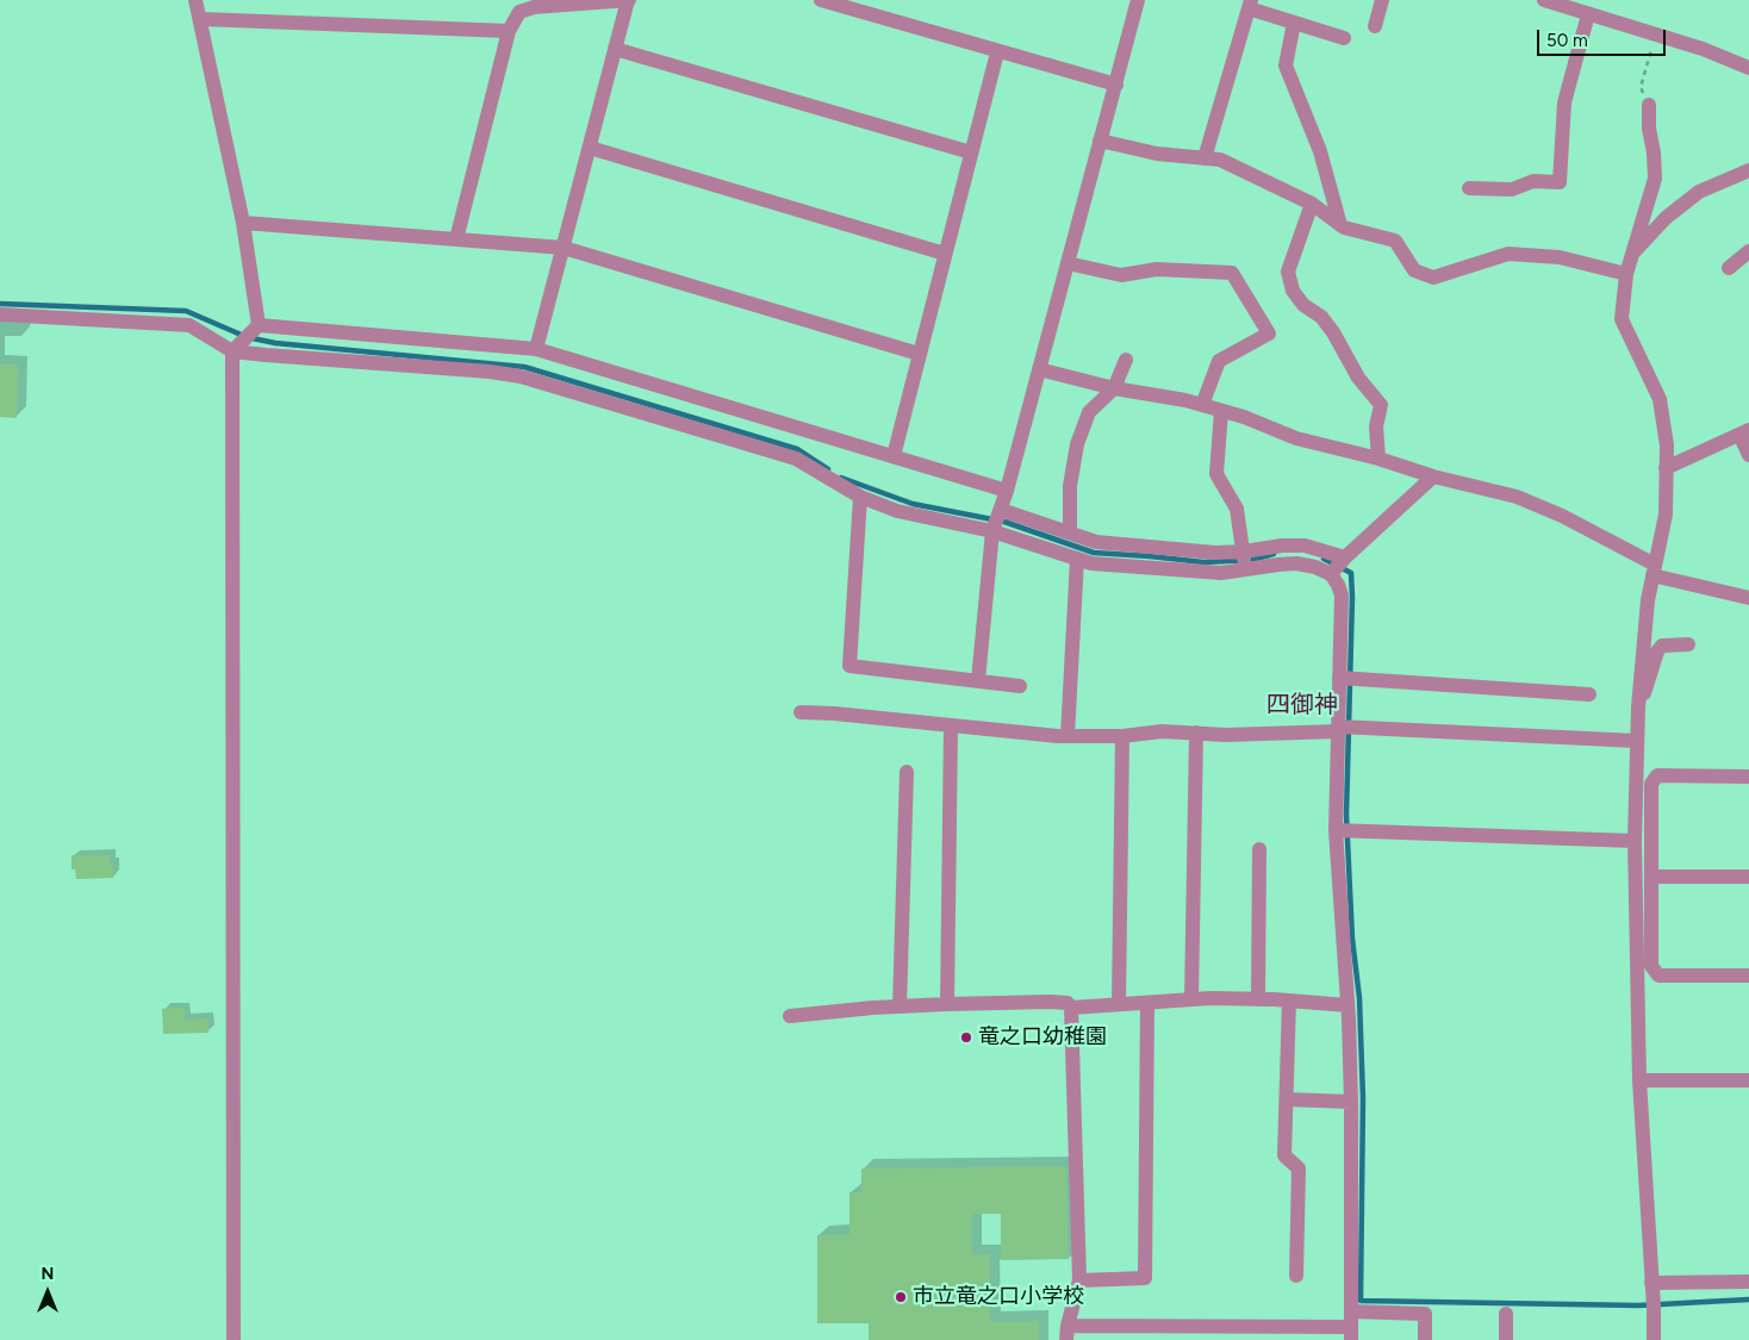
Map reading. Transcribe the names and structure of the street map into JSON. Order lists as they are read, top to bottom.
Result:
{
  "districts": ["四御神"],
  "places": ["竜之口幼稚園", "市立竜之口小学校"],
  "scale_bar": "50 m",
  "north": "top"
}
